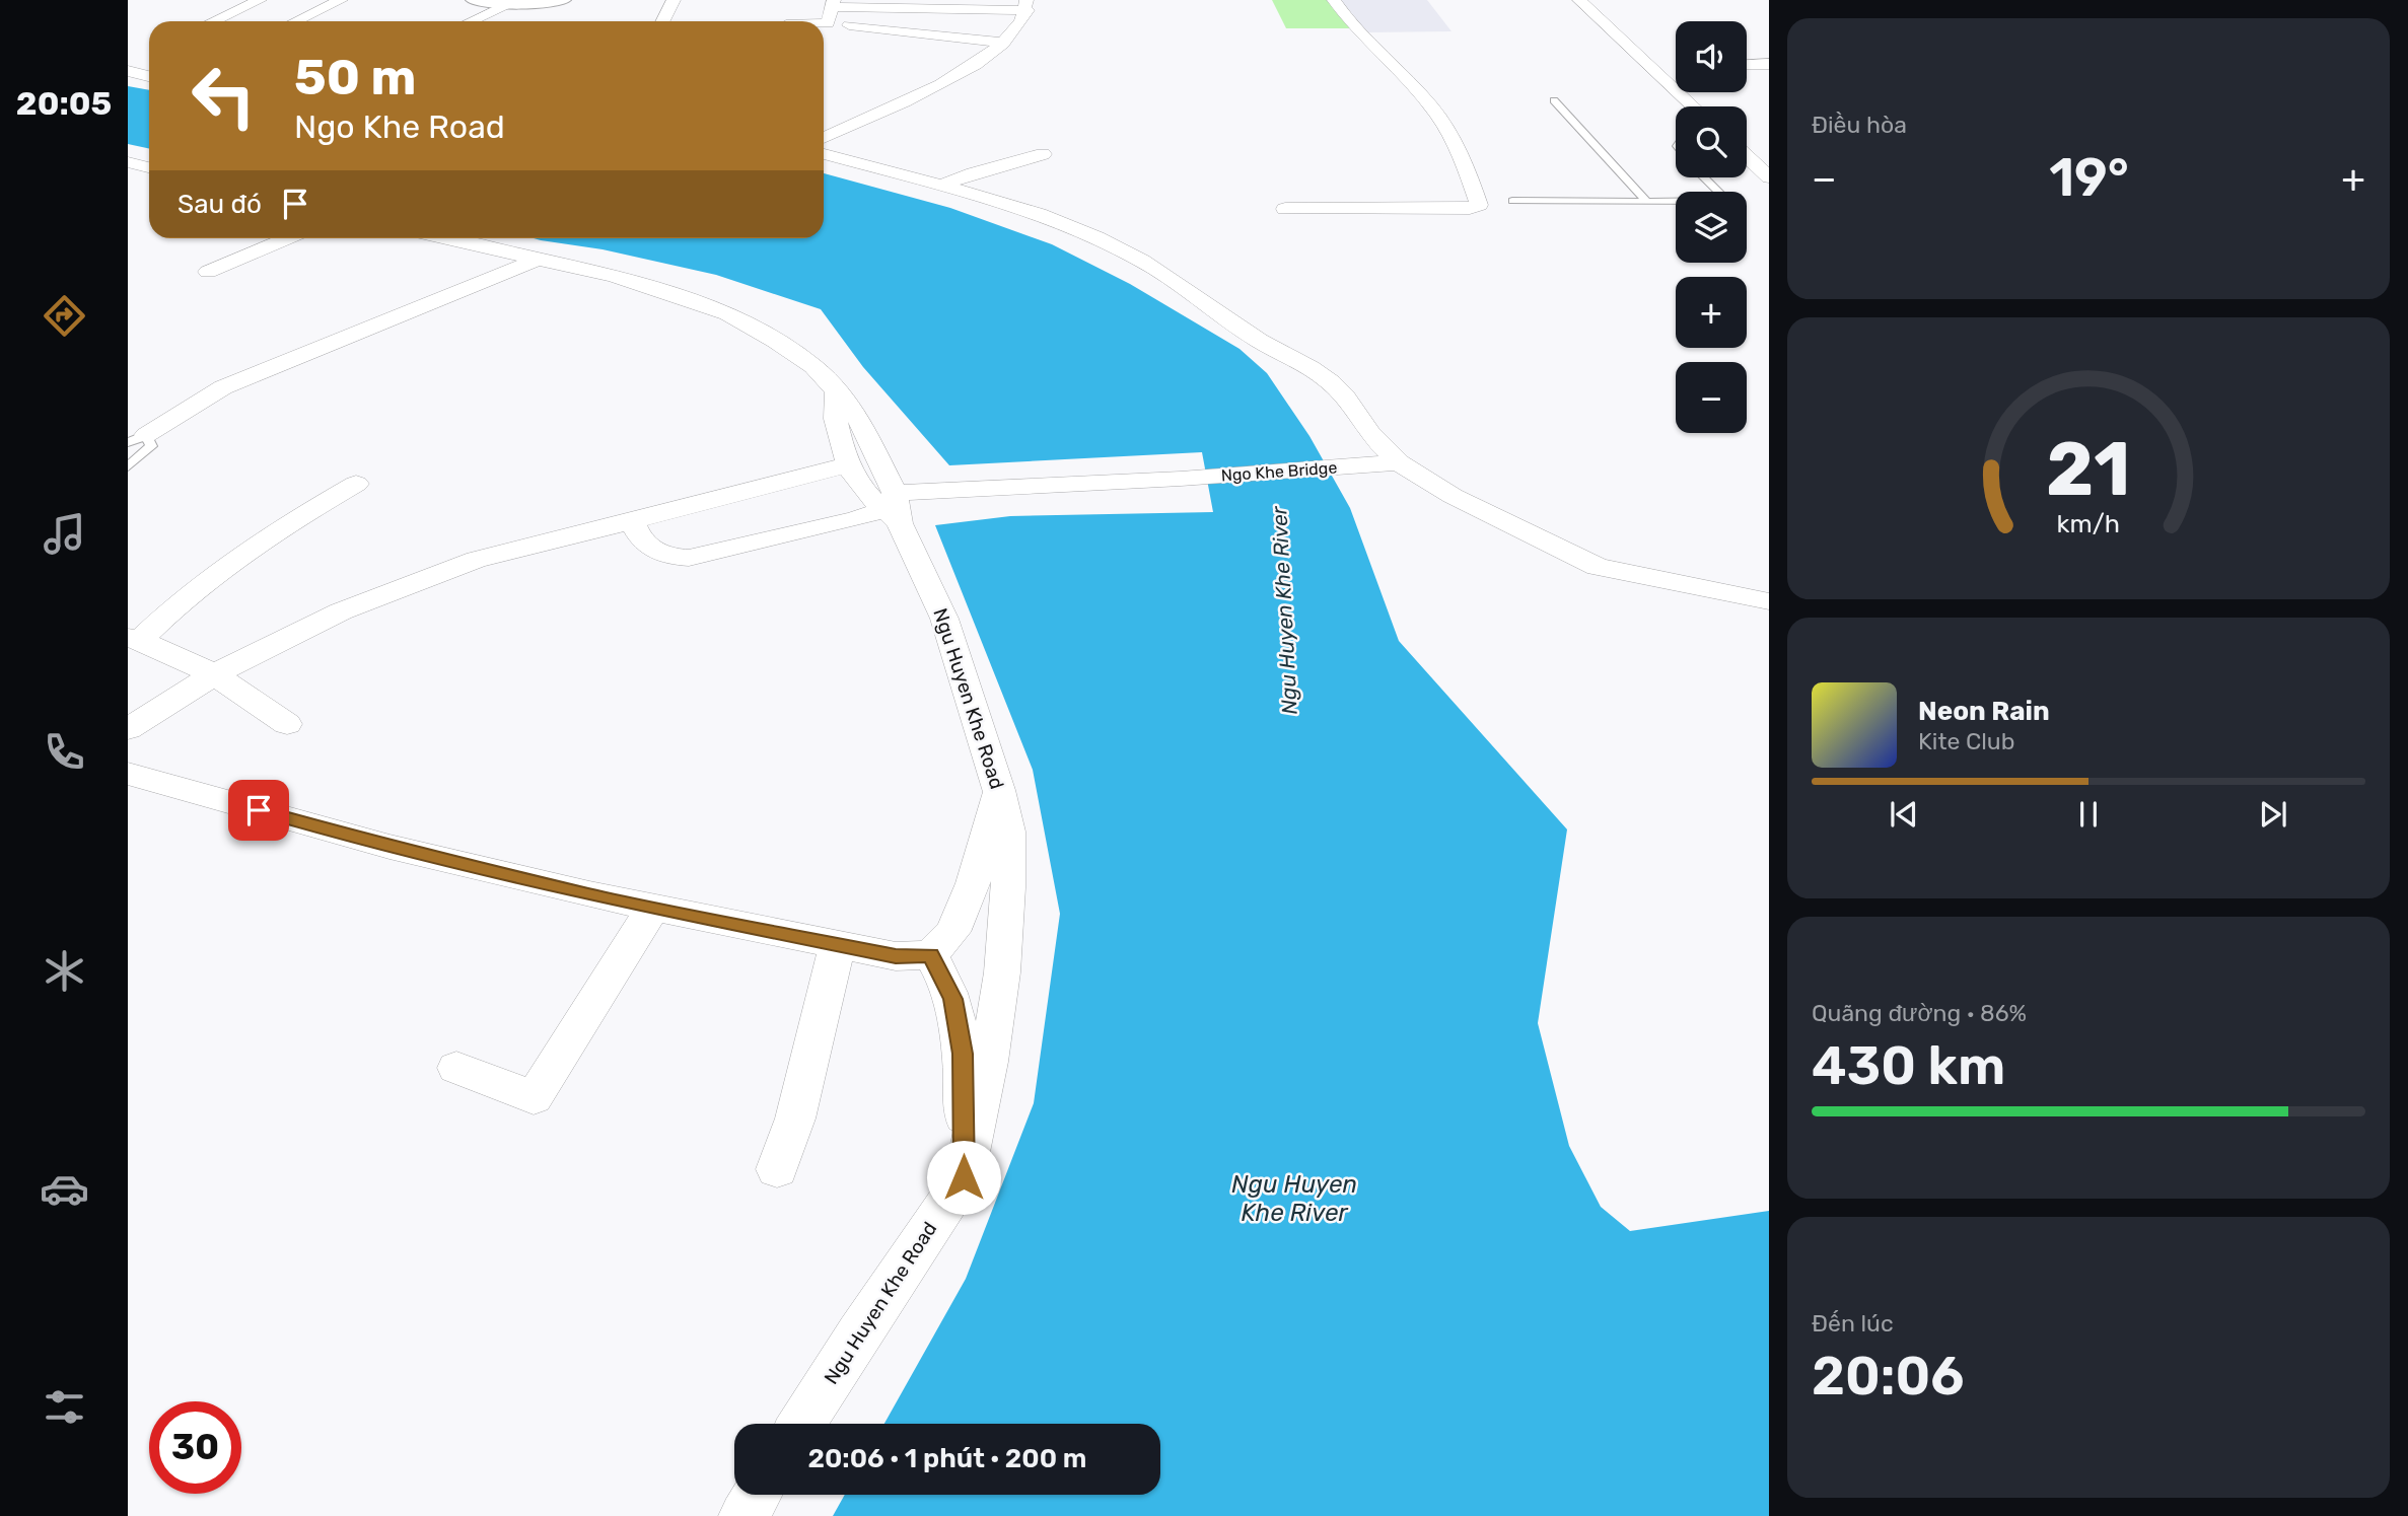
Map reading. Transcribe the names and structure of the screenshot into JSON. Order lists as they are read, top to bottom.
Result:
{
  "streets": {
    "street": ["Ngo Khe Bridge", "Ngu Huyen Khe Road"]
  },
  "crossings": [
    ["Ngo Khe Bridge", "Ngu Huyen Khe Road"]
  ],
  "water": ["Ngu Huyen Khe River"],
  "page": {
    "tabs": "20:05",
    "tile": [
      "Điều hòa",
      ["Quãng đường · 86%", "430 km"],
      ["Đến lúc", "20:06"]
    ],
    "map_buttons": ["+", "−"],
    "turn": ["50 m", "Ngo Khe Road"],
    "heat": ["−", "19°", "+"],
    "then": "Sau đó",
    "song": ["Neon Rain", "Kite Club"],
    "limit": "30",
    "trip": "20:06 · 1 phút · 200 m",
    "gauge": ["21", "km/h"]
  }
}
